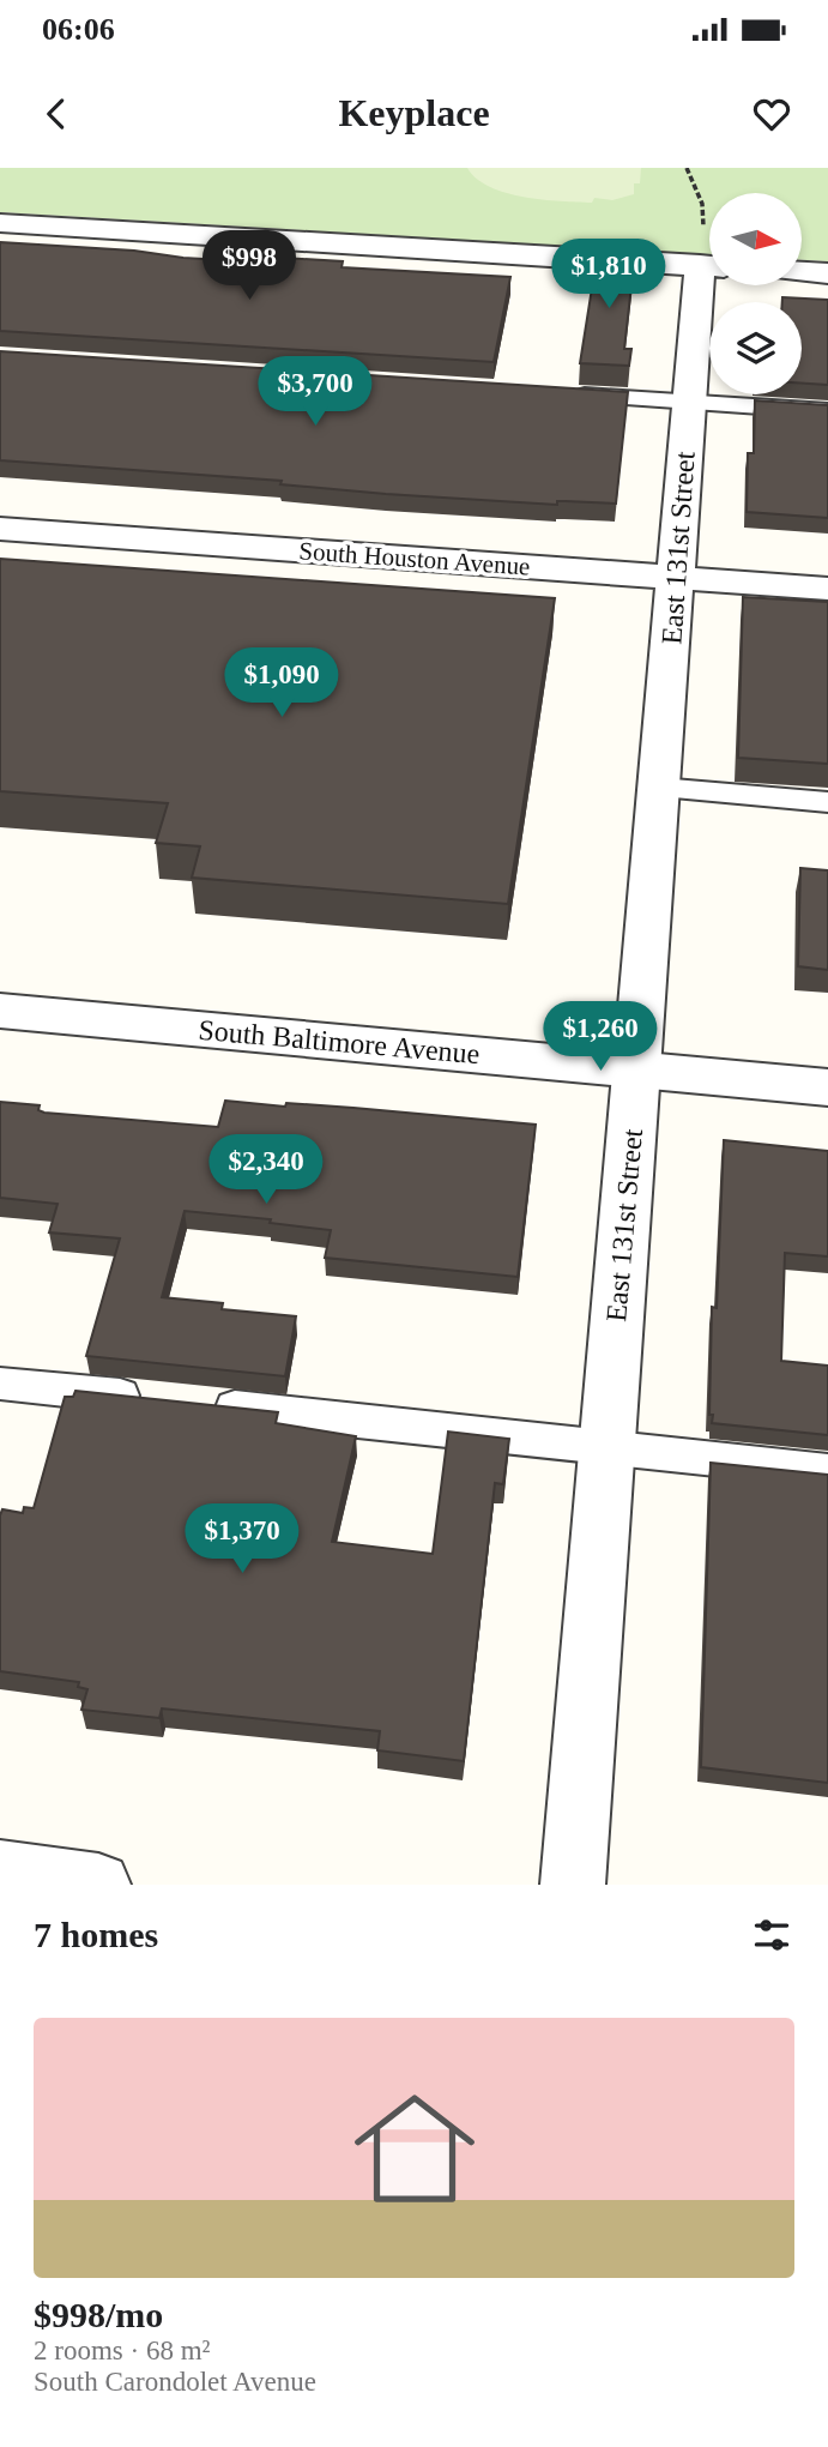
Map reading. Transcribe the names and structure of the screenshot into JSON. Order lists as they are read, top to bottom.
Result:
{
  "streets": {
    "street": ["East 131st Street", "South Houston Avenue", "South Baltimore Avenue"]
  },
  "crossings": [
    ["East 131st Street", "South Houston Avenue"],
    ["East 131st Street", "South Baltimore Avenue"]
  ],
  "north": "right",
  "page": {
    "status": "06:06",
    "header": "Keyplace",
    "price": [
      "$998",
      "$1,810",
      "$3,700",
      "$1,090",
      "$1,260",
      "$2,340",
      "$1,370"
    ],
    "heading": "7 homes",
    "list": [
      {
        "name": "$998/mo",
        "note": "2 rooms · 68 m² · South Carondolet Avenue"
      }
    ]
  }
}
